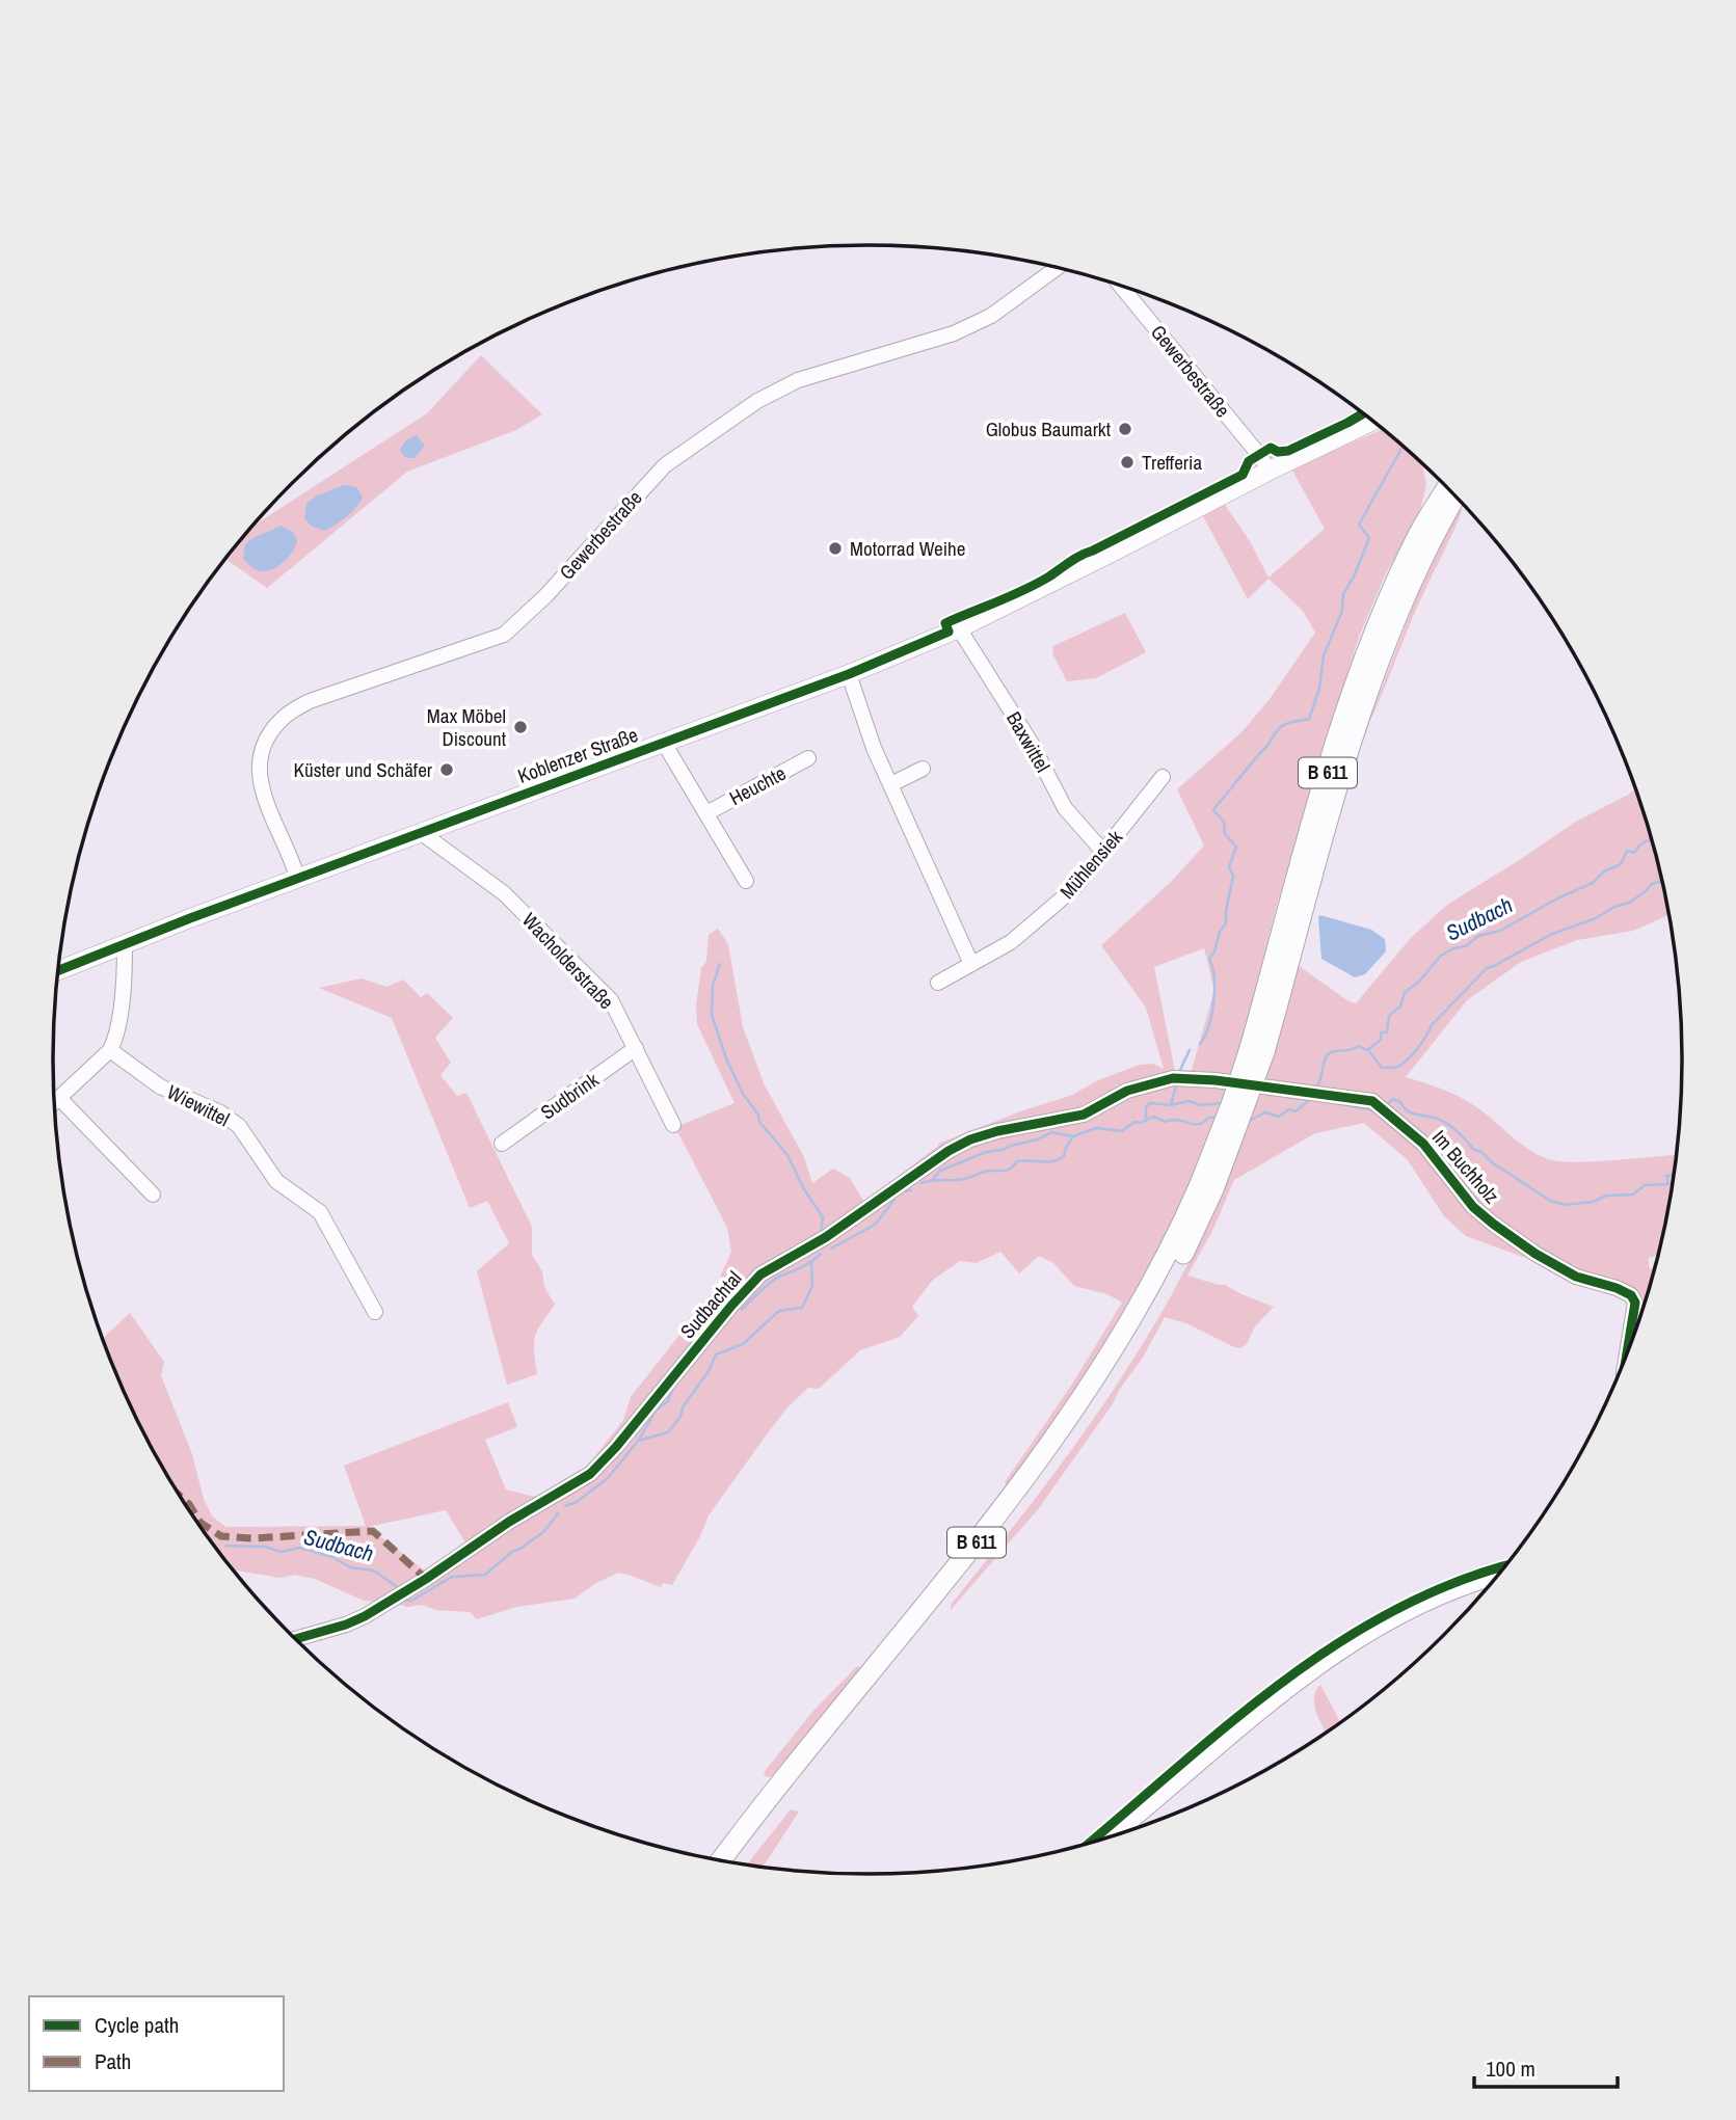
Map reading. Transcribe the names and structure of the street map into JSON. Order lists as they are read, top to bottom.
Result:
{
  "streets": {
    "highway": ["B 611"],
    "main road": ["Koblenzer Straße"],
    "street": [
      "Gewerbestraße",
      "Baxwittel",
      "Heuchte",
      "Mühlensiek",
      "Wacholderstraße",
      "Sudbrink",
      "Wiewittel",
      "Im Buchholz",
      "Sudbachtal"
    ]
  },
  "crossings": [
    ["Gewerbestraße", "Koblenzer Straße"],
    ["Baxwittel", "Koblenzer Straße"],
    ["Baxwittel", "Mühlensiek"],
    ["Koblenzer Straße", "Heuchte"],
    ["Koblenzer Straße", "Wacholderstraße"],
    ["Wacholderstraße", "Sudbrink"],
    ["Im Buchholz", "Sudbachtal"]
  ],
  "water": ["Sudbach"],
  "places": [
    "Globus Baumarkt",
    "Trefferia",
    "Motorrad Weihe",
    "Max Möbel Discount",
    "Küster und Schäfer"
  ],
  "legend": ["Cycle path", "Path"],
  "scale_bar": "100 m"
}
